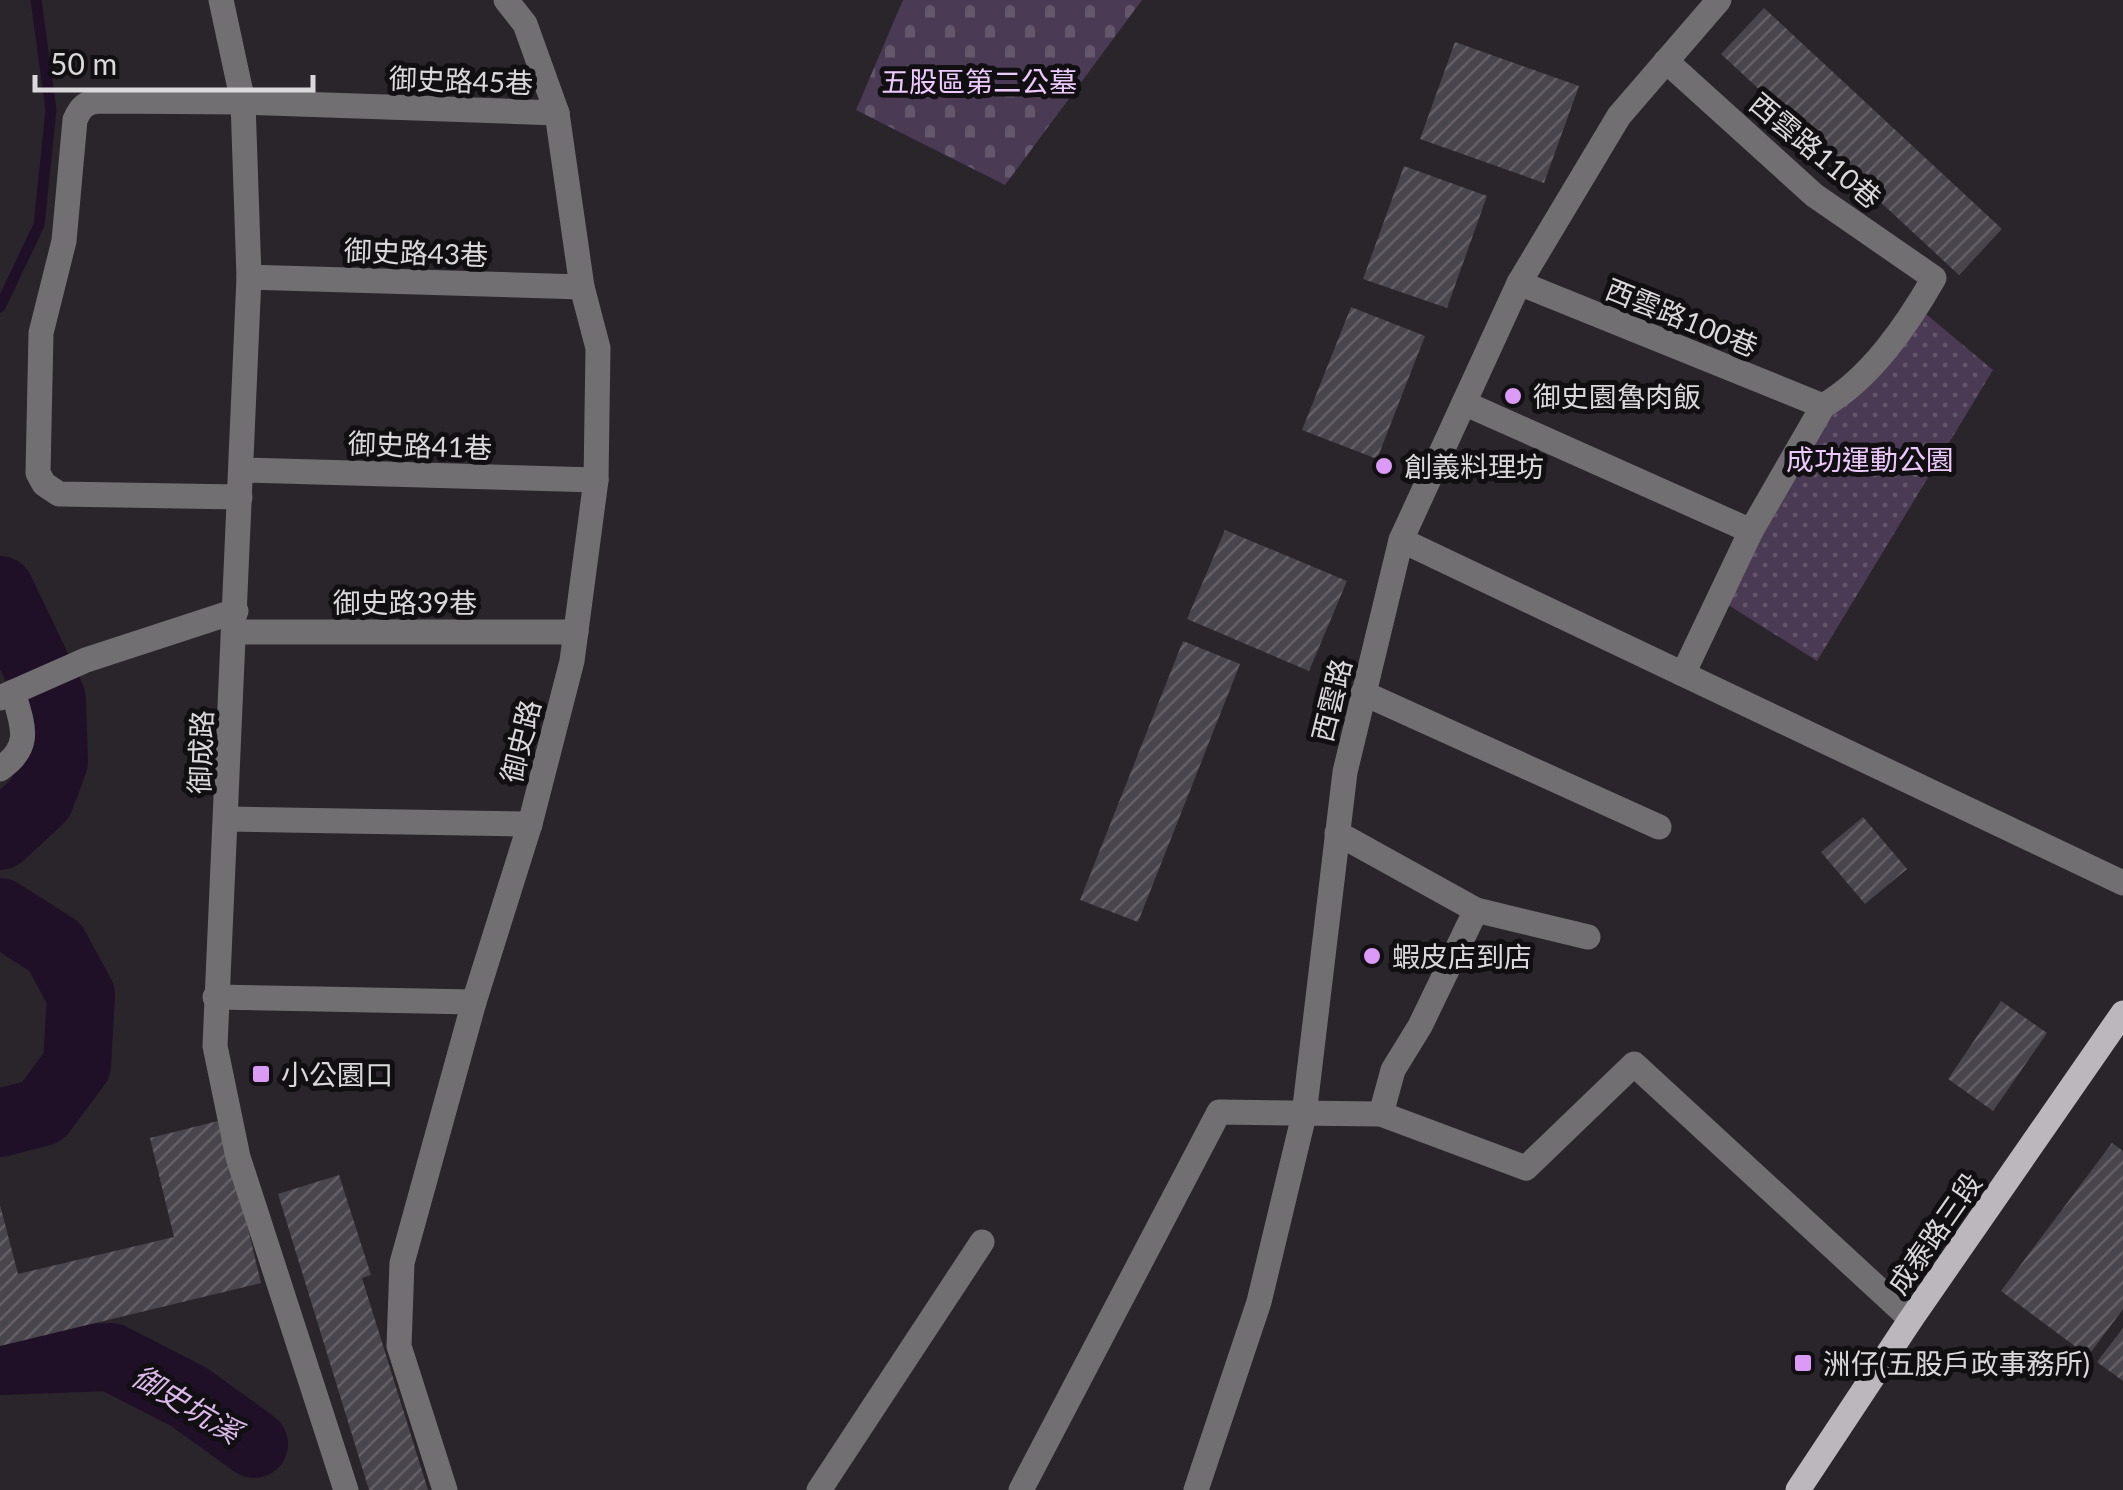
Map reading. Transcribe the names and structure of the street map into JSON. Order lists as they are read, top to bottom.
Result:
{
  "streets": {
    "main road": ["成泰路三段"],
    "street": [
      "御史路45巷",
      "西雲路110巷",
      "御史路43巷",
      "西雲路100巷",
      "御史路41巷",
      "御史路39巷",
      "西雲路",
      "御史路",
      "御成路"
    ]
  },
  "crossings": [
    ["御史路45巷", "御史路"],
    ["御史路45巷", "御成路"],
    ["西雲路110巷", "西雲路100巷"],
    ["西雲路110巷", "西雲路"],
    ["御史路43巷", "御史路"],
    ["御史路43巷", "御成路"],
    ["西雲路100巷", "西雲路"],
    ["御史路41巷", "御史路"],
    ["御史路41巷", "御成路"],
    ["御史路39巷", "御史路"],
    ["御史路39巷", "御成路"]
  ],
  "water": ["御史坑溪"],
  "parks": ["五股區第二公墓", "成功運動公園"],
  "places": {
    "other": ["御史園魯肉飯", "創義料理坊", "蝦皮店到店"],
    "transit": ["小公園口", "洲仔(五股戶政事務所)"]
  },
  "scale_bar": "50 m"
}
